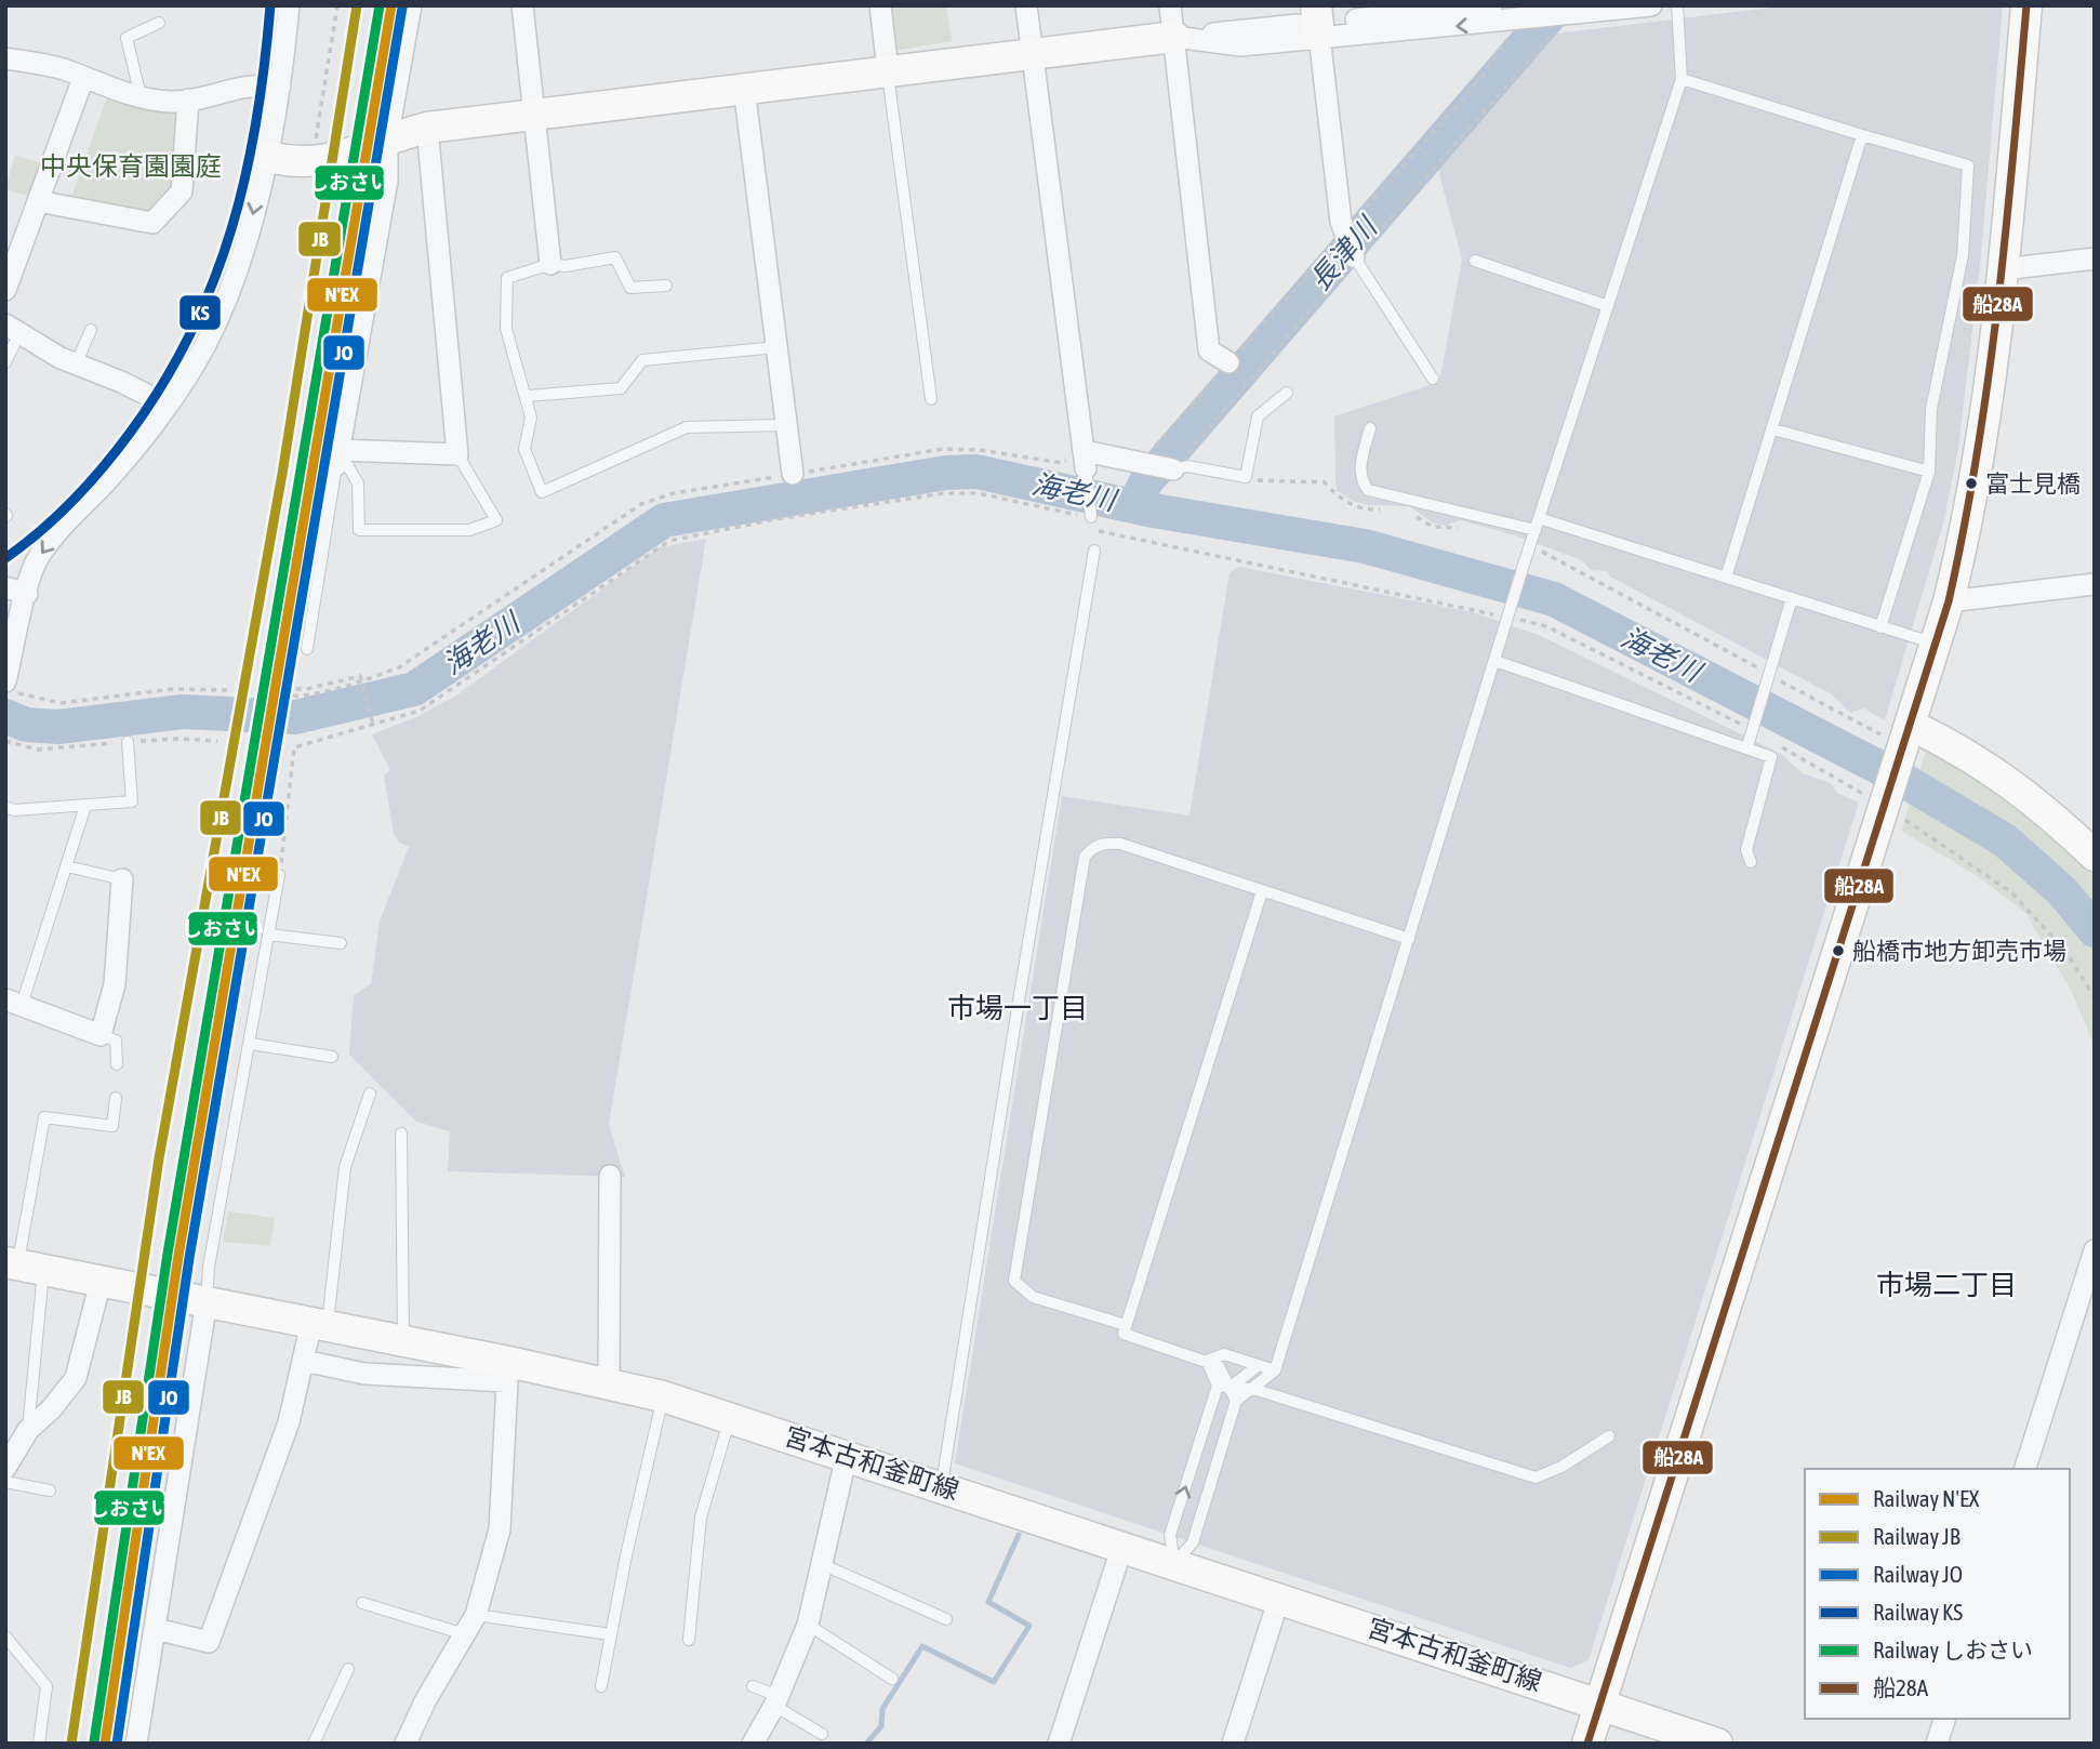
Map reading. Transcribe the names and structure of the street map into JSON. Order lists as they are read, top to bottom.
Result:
{
  "streets": {
    "street": ["宮本古和釜町線"]
  },
  "districts": ["市場一丁目", "市場二丁目"],
  "water": ["長津川", "海老川"],
  "parks": ["中央保育園園庭"],
  "places": ["富士見橋", "船橋市地方卸売市場"],
  "lines": [
    "rail line N'EX",
    "rail line JB",
    "rail line KS",
    "rail line しおさい",
    "transit line 船28A",
    "rail line JO"
  ],
  "legend": [
    "Railway N'EX",
    "Railway JB",
    "Railway JO",
    "Railway KS",
    "Railway しおさい",
    "船28A"
  ]
}
